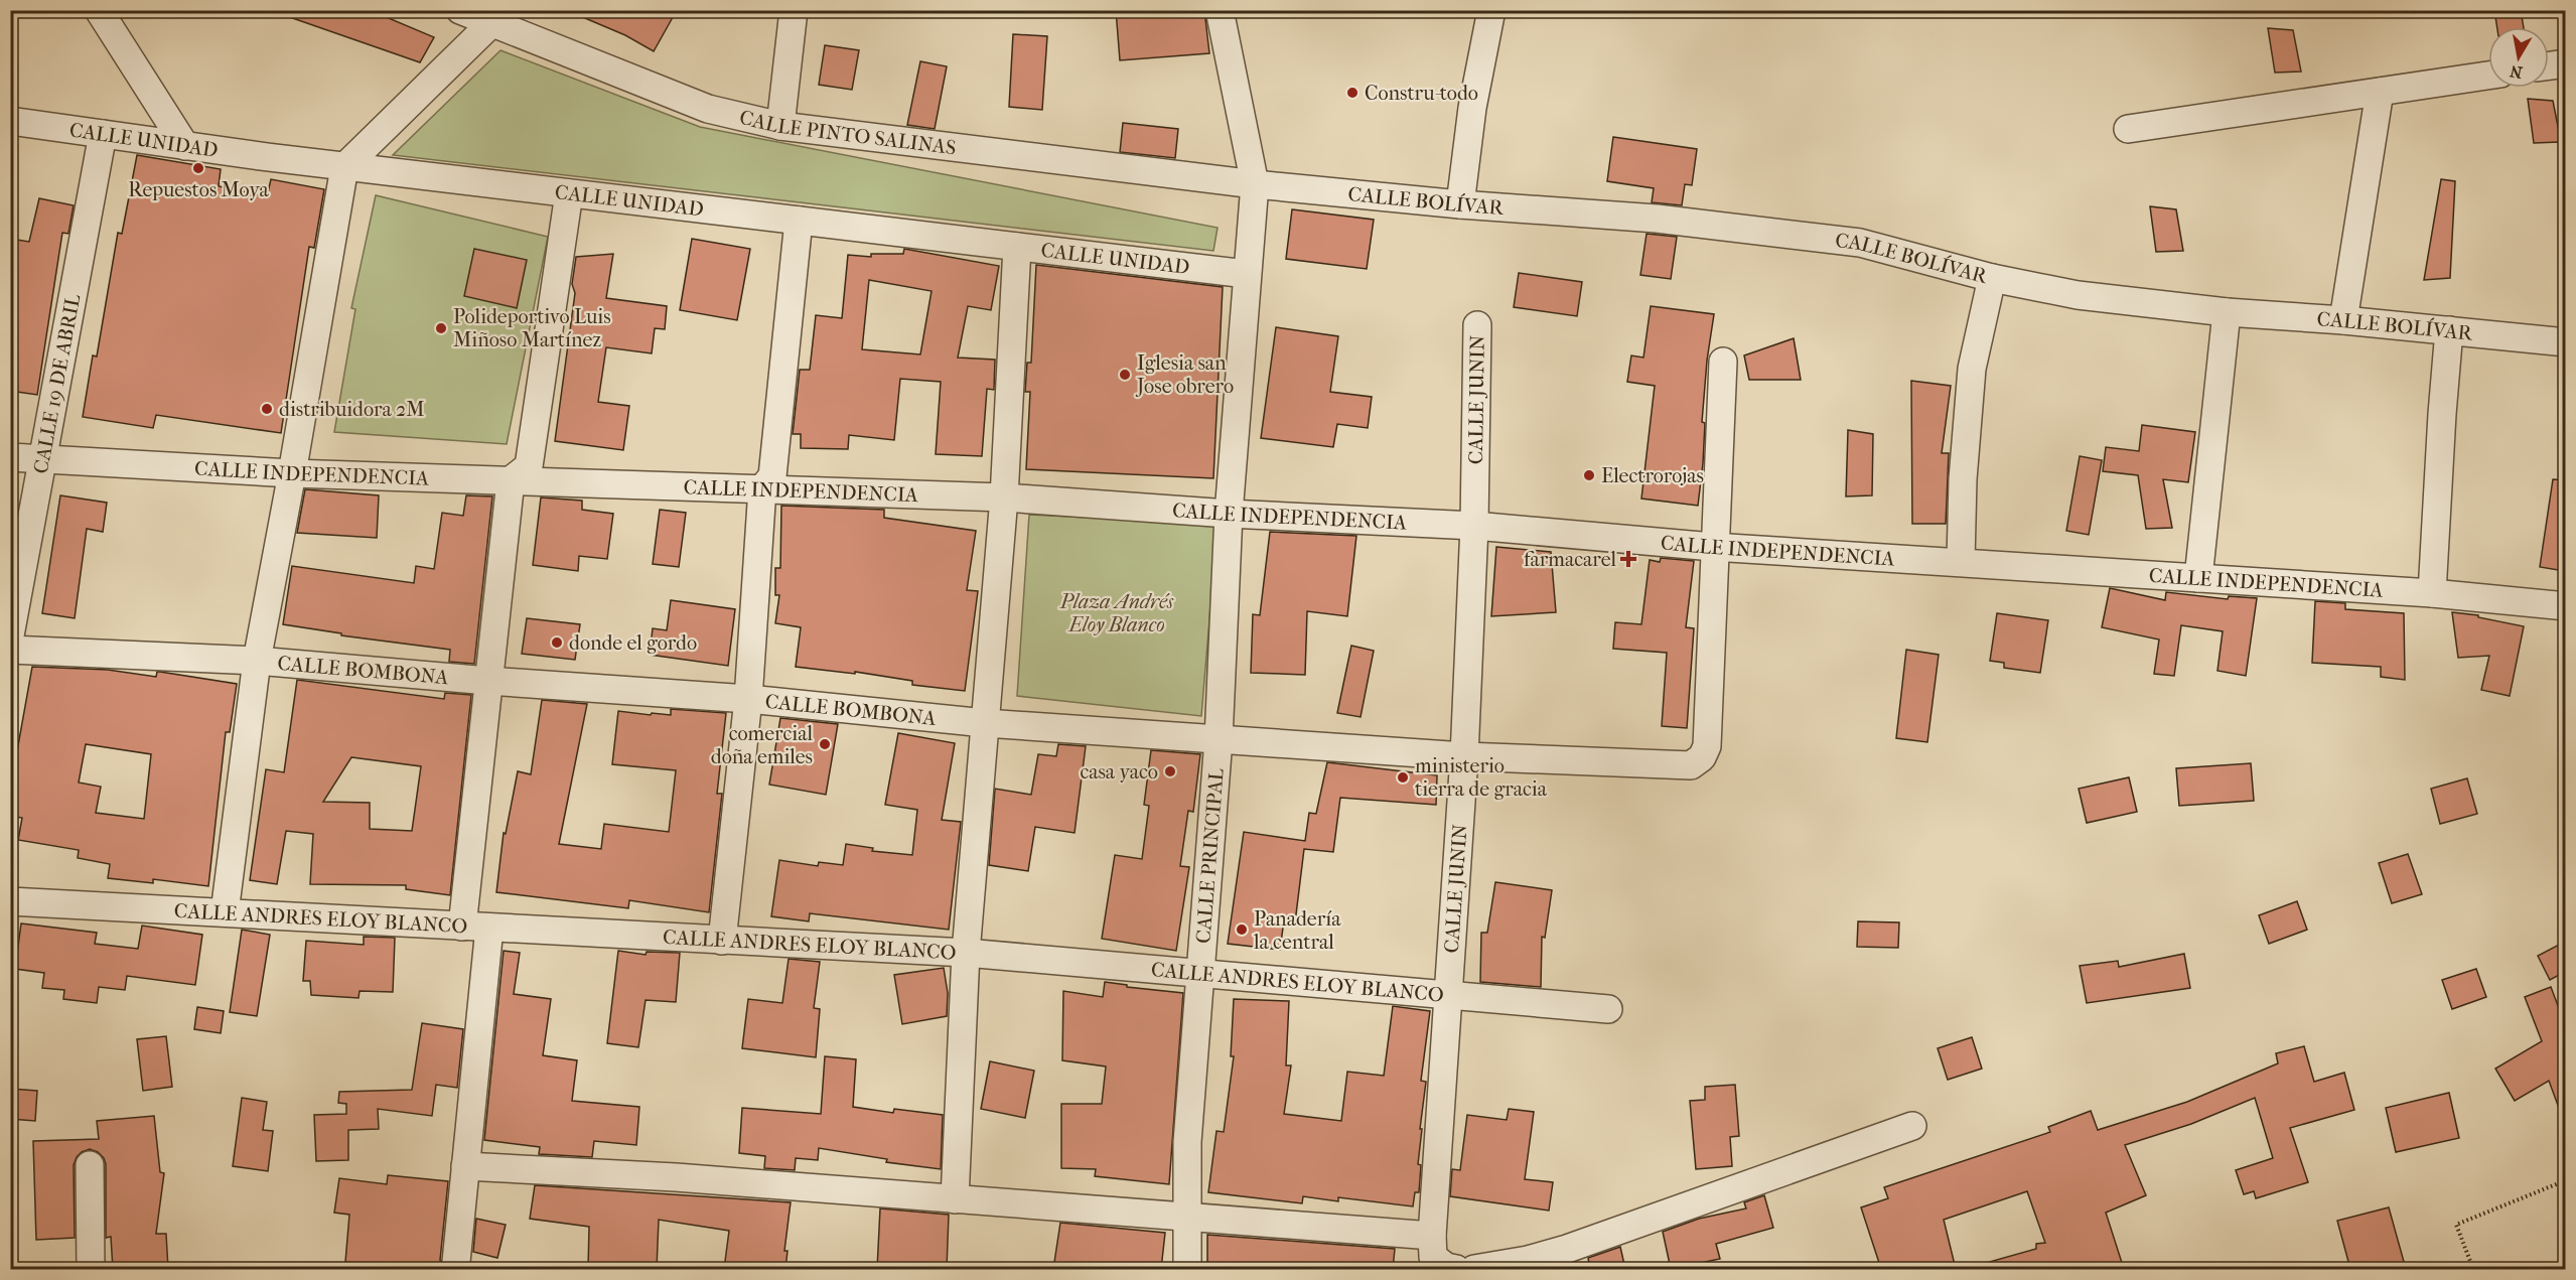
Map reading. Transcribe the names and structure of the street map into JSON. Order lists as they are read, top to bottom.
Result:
{
  "streets": {
    "street": [
      "CALLE PINTO SALINAS",
      "CALLE UNIDAD",
      "CALLE BOLÍVAR",
      "CALLE 19 DE ABRIL",
      "CALLE JUNIN",
      "CALLE INDEPENDENCIA",
      "CALLE BOMBONA",
      "CALLE PRINCIPAL",
      "CALLE ANDRES ELOY BLANCO"
    ]
  },
  "crossings": [
    ["CALLE PINTO SALINAS", "CALLE BOLÍVAR"],
    ["CALLE UNIDAD", "CALLE 19 DE ABRIL"],
    ["CALLE 19 DE ABRIL", "CALLE INDEPENDENCIA"],
    ["CALLE JUNIN", "CALLE INDEPENDENCIA"],
    ["CALLE JUNIN", "CALLE BOMBONA"],
    ["CALLE JUNIN", "CALLE ANDRES ELOY BLANCO"],
    ["CALLE INDEPENDENCIA", "CALLE BOMBONA"],
    ["CALLE INDEPENDENCIA", "CALLE PRINCIPAL"],
    ["CALLE BOMBONA", "CALLE PRINCIPAL"],
    ["CALLE PRINCIPAL", "CALLE ANDRES ELOY BLANCO"]
  ],
  "parks": ["Plaza Andrés Eloy Blanco"],
  "places": {
    "other": [
      "Constru-todo",
      "Repuestos Moya",
      "Polideportivo Luis Miñoso Martínez",
      "Iglesia san Jose obrero",
      "distribuidora 2M",
      "Electrorojas",
      "donde el gordo",
      "comercial doña emiles",
      "casa yaco",
      "ministerio tierra de gracia",
      "Panadería la central"
    ],
    "health": ["farmacarel"]
  },
  "north": "bottom"
}
